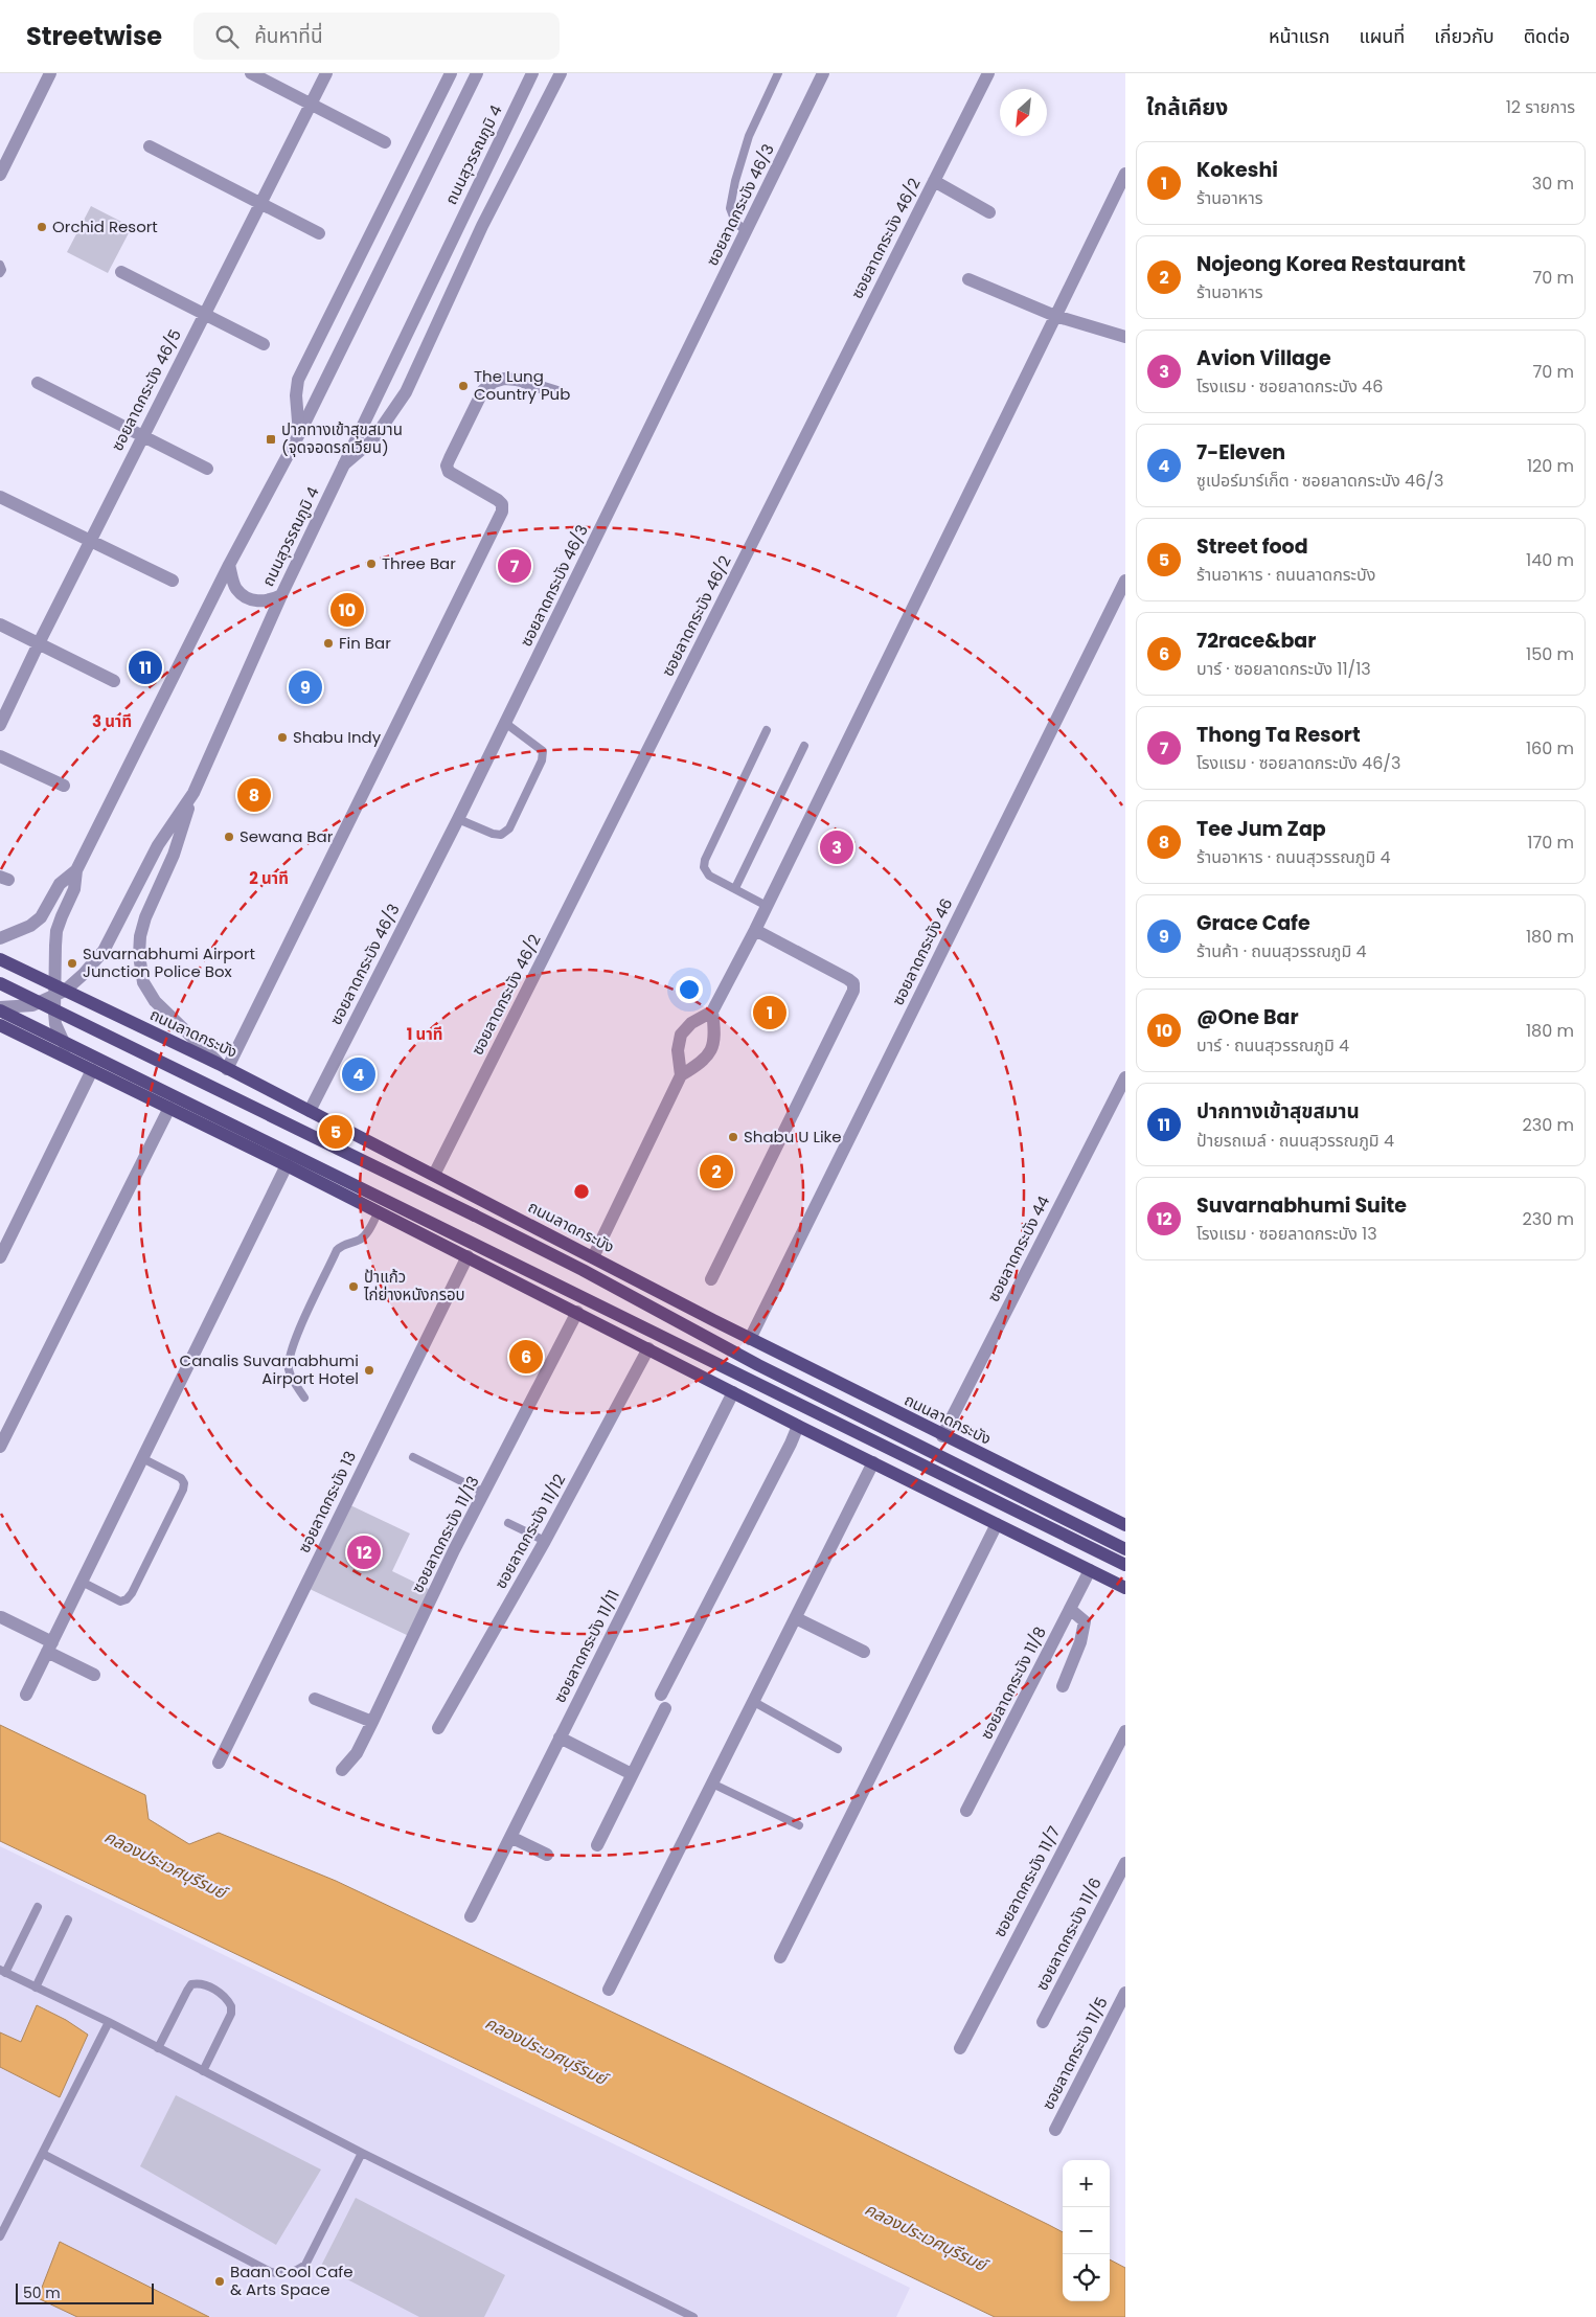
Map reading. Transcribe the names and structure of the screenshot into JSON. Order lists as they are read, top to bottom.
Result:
{
  "streets": {
    "main road": ["ถนนลาดกระบัง"],
    "street": [
      "ถนนสุวรรณภูมิ 4",
      "ซอยลาดกระบัง 46/3",
      "ซอยลาดกระบัง 46/2",
      "ซอยลาดกระบัง 46/5",
      "ซอยลาดกระบัง 46",
      "ซอยลาดกระบัง 44",
      "ซอยลาดกระบัง 13",
      "ซอยลาดกระบัง 11/12",
      "ซอยลาดกระบัง 11/13",
      "ซอยลาดกระบัง 11/11",
      "ซอยลาดกระบัง 11/8",
      "ซอยลาดกระบัง 11/7",
      "ซอยลาดกระบัง 11/6",
      "ซอยลาดกระบัง 11/5"
    ]
  },
  "crossings": [
    ["ถนนสุวรรณภูมิ 4", "ถนนลาดกระบัง"],
    ["ซอยลาดกระบัง 46/3", "ถนนลาดกระบัง"],
    ["ซอยลาดกระบัง 46/2", "ถนนลาดกระบัง"],
    ["ซอยลาดกระบัง 46", "ถนนลาดกระบัง"],
    ["ถนนลาดกระบัง", "ซอยลาดกระบัง 44"]
  ],
  "water": ["คลองประเวศบุรีรมย์"],
  "places": {
    "other": [
      "Orchid Resort",
      "The Lung Country Pub",
      "Three Bar",
      "Fin Bar",
      "Shabu Indy",
      "Sewana Bar",
      "Suvarnabhumi Airport Junction Police Box",
      "Shabu U Like",
      "ป้าแก้ว ไก่ย่างหนังกรอบ",
      "Canalis Suvarnabhumi Airport Hotel",
      "Baan Cool Cafe & Arts Space"
    ],
    "transit": ["ปากทางเข้าสุขสมาน (จุดจอดรถเวียน)"]
  },
  "scale_bar": "50 m",
  "north": "bottom left",
  "page": {
    "header": "Streetwise",
    "search": "ค้นหาที่นี่",
    "nav": [
      "หน้าแรก",
      "แผนที่",
      "เกี่ยวกับ",
      "ติดต่อ"
    ],
    "heading": ["ใกล้เคียง", "12 รายการ"],
    "list": [
      {
        "mark": "1",
        "name": "Kokeshi",
        "note": "ร้านอาหาร",
        "value": "30 m"
      },
      {
        "mark": "2",
        "name": "Nojeong Korea Restaurant",
        "note": "ร้านอาหาร",
        "value": "70 m"
      },
      {
        "mark": "3",
        "name": "Avion Village",
        "note": "โรงแรม · ซอยลาดกระบัง 46",
        "value": "70 m"
      },
      {
        "mark": "4",
        "name": "7-Eleven",
        "note": "ซูเปอร์มาร์เก็ต · ซอยลาดกระบัง 46/3",
        "value": "120 m"
      },
      {
        "mark": "5",
        "name": "Street food",
        "note": "ร้านอาหาร · ถนนลาดกระบัง",
        "value": "140 m"
      },
      {
        "mark": "6",
        "name": "72race&bar",
        "note": "บาร์ · ซอยลาดกระบัง 11/13",
        "value": "150 m"
      },
      {
        "mark": "7",
        "name": "Thong Ta Resort",
        "note": "โรงแรม · ซอยลาดกระบัง 46/3",
        "value": "160 m"
      },
      {
        "mark": "8",
        "name": "Tee Jum Zap",
        "note": "ร้านอาหาร · ถนนสุวรรณภูมิ 4",
        "value": "170 m"
      },
      {
        "mark": "9",
        "name": "Grace Cafe",
        "note": "ร้านค้า · ถนนสุวรรณภูมิ 4",
        "value": "180 m"
      },
      {
        "mark": "10",
        "name": "@One Bar",
        "note": "บาร์ · ถนนสุวรรณภูมิ 4",
        "value": "180 m"
      },
      {
        "mark": "11",
        "name": "ปากทางเข้าสุขสมาน",
        "note": "ป้ายรถเมล์ · ถนนสุวรรณภูมิ 4",
        "value": "230 m"
      },
      {
        "mark": "12",
        "name": "Suvarnabhumi Suite",
        "note": "โรงแรม · ซอยลาดกระบัง 13",
        "value": "230 m"
      }
    ],
    "pins": [
      "7",
      "10",
      "11",
      "9",
      "8",
      "3",
      "1",
      "4",
      "5",
      "2",
      "6",
      "12"
    ],
    "map_buttons": ["+", "−"],
    "scale": "50 m"
  },
  "rings": ["3 นาที", "2 นาที", "1 นาที"]
}
